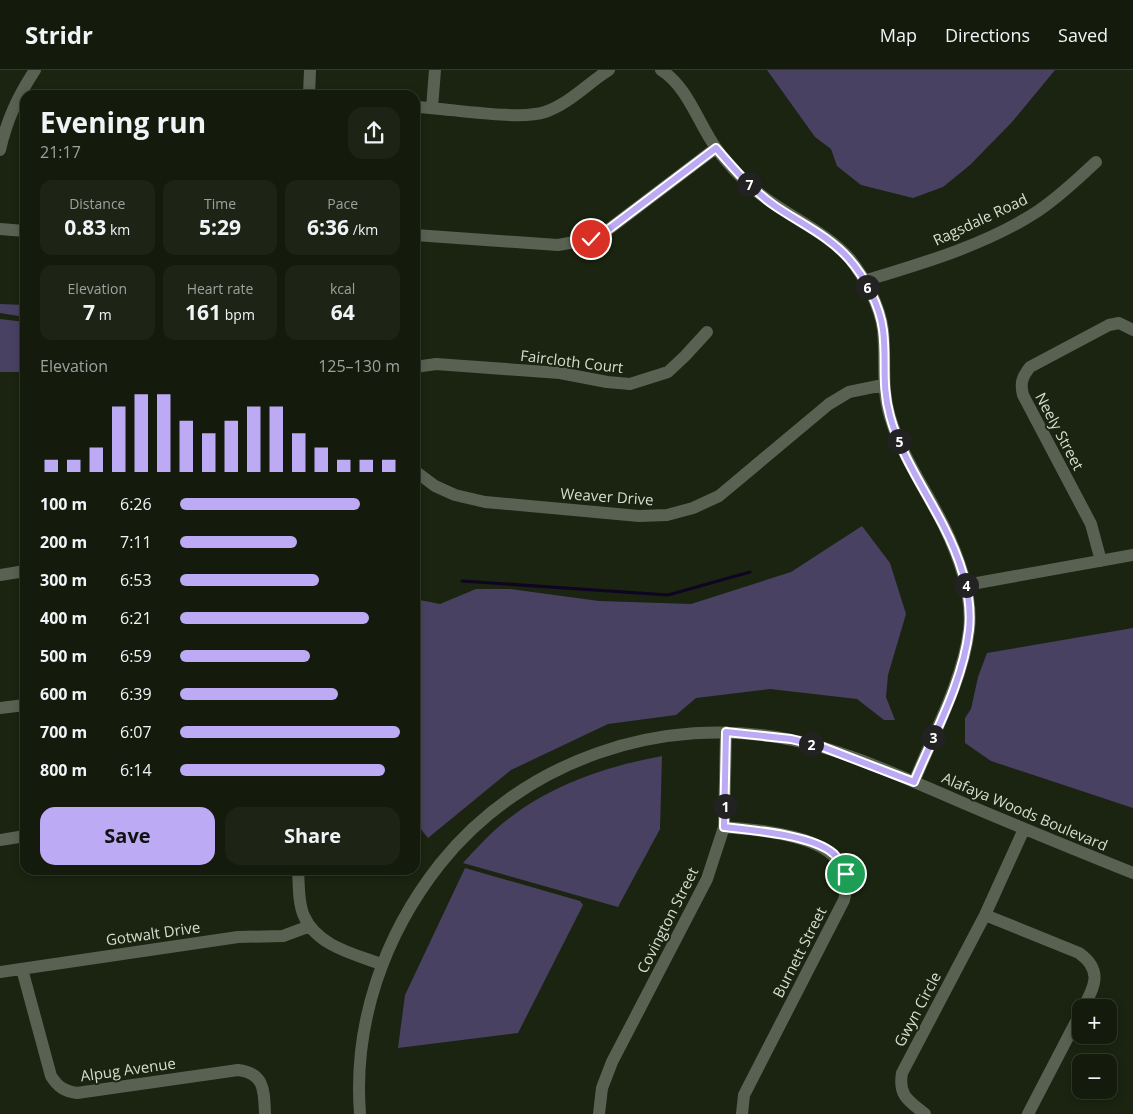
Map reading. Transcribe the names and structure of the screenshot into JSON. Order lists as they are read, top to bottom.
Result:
{
  "streets": {
    "street": [
      "Ragsdale Road",
      "Faircloth Court",
      "Neely Street",
      "Weaver Drive",
      "Alafaya Woods Boulevard",
      "Covington Street",
      "Gotwalt Drive",
      "Burnett Street",
      "Gwyn Circle",
      "Alpug Avenue"
    ]
  },
  "crossings": [
    ["Alafaya Woods Boulevard", "Covington Street"],
    ["Alafaya Woods Boulevard", "Gwyn Circle"],
    ["Covington Street", "Burnett Street"],
    ["Gotwalt Drive", "Alpug Avenue"]
  ],
  "page": {
    "header": "Stridr",
    "nav": ["Map", "Directions", "Saved"],
    "heading": ["Evening run", "21:17"],
    "pins": [
      "7",
      "6",
      "5",
      "4",
      "3",
      "2",
      "1"
    ],
    "stats": [
      ["Distance", "0.83 km"],
      ["Time", "5:29"],
      ["Pace", "6:36 /km"],
      ["Elevation", "7 m"],
      ["Heart rate", "161 bpm"],
      ["kcal", "64"]
    ],
    "chart": ["Elevation", "125–130 m"],
    "list": [
      {
        "name": "100 m",
        "note": "6:26"
      },
      {
        "name": "200 m",
        "note": "7:11"
      },
      {
        "name": "300 m",
        "note": "6:53"
      },
      {
        "name": "400 m",
        "note": "6:21"
      },
      {
        "name": "500 m",
        "note": "6:59"
      },
      {
        "name": "600 m",
        "note": "6:39"
      },
      {
        "name": "700 m",
        "note": "6:07"
      },
      {
        "name": "800 m",
        "note": "6:14"
      }
    ],
    "buttons": ["Save", "Share"],
    "map_buttons": ["+", "−"]
  }
}
